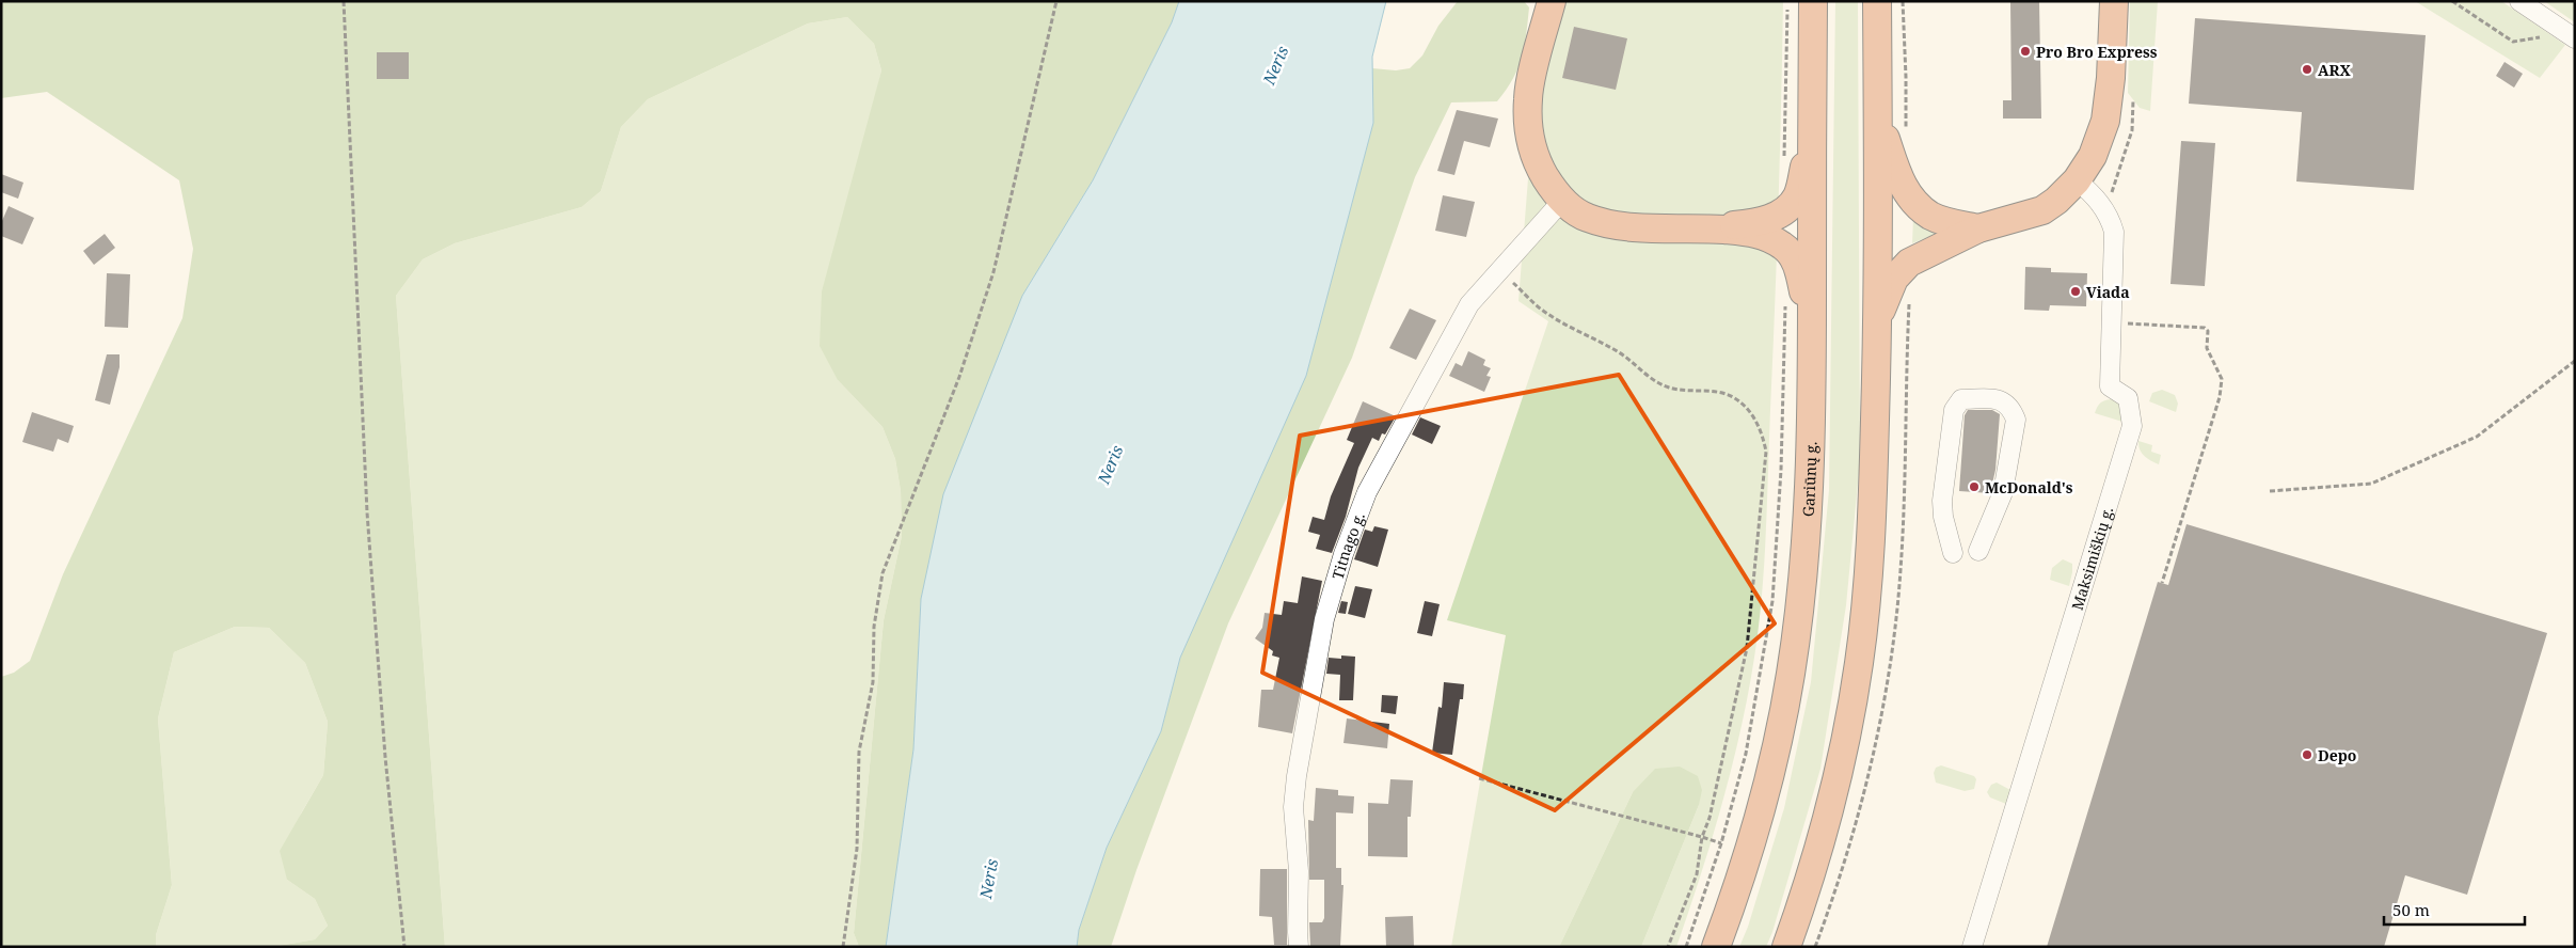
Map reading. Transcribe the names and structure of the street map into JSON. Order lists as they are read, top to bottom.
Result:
{
  "streets": {
    "highway": ["Gariūnų g."],
    "street": ["Titnago g.", "Maksimiškių g."]
  },
  "water": ["Neris"],
  "places": [
    "Pro Bro Express",
    "ARX",
    "Viada",
    "McDonald's",
    "Depo"
  ],
  "scale_bar": "50 m"
}
